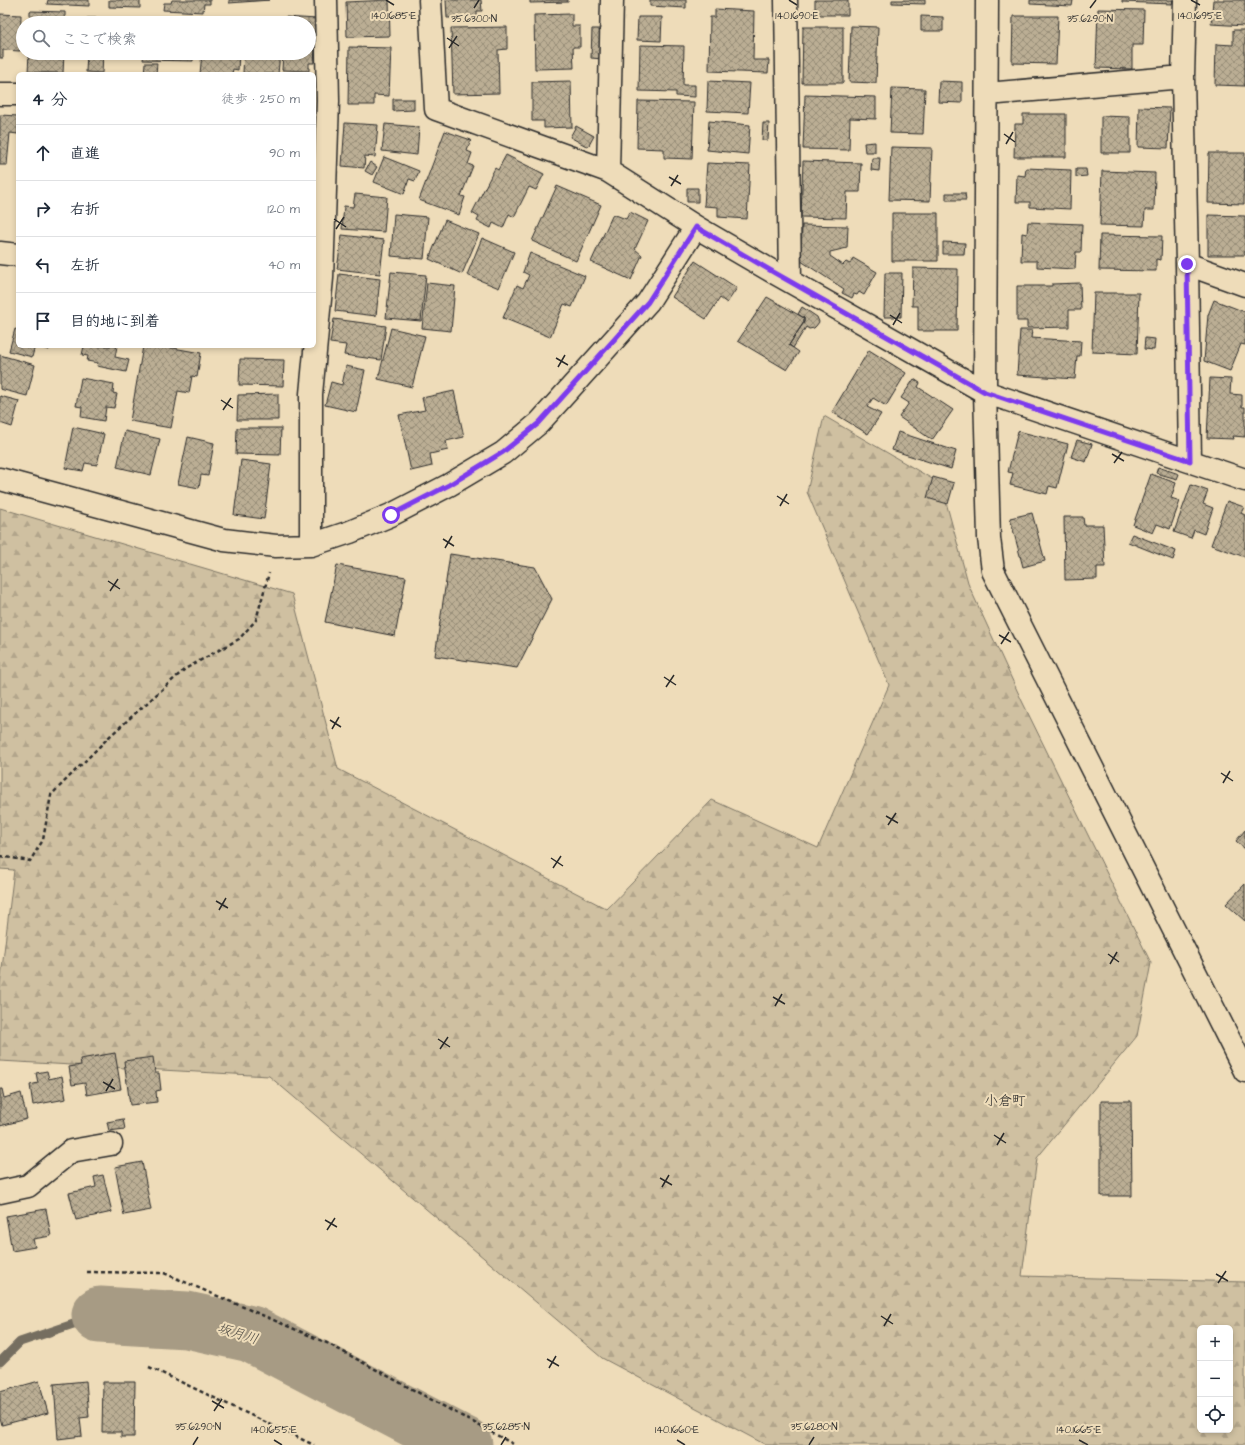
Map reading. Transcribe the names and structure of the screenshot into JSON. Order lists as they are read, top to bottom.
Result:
{
  "districts": ["小倉町"],
  "water": ["坂月川"],
  "page": {
    "search": "ここで検索",
    "heading": ["4 分", "徒歩 · 250 m"],
    "list": [
      ["直進", "90 m"],
      ["右折", "120 m"],
      ["左折", "40 m"],
      "目的地に到着"
    ],
    "map_buttons": ["+", "−"]
  },
  "coordinates": [
    "140.1690°E",
    "140.1685°E",
    "140.1695°E",
    "35.6300°N",
    "35.6290°N",
    "35.6285°N",
    "35.6280°N",
    "140.1655°E",
    "140.1660°E",
    "140.1665°E"
  ]
}
